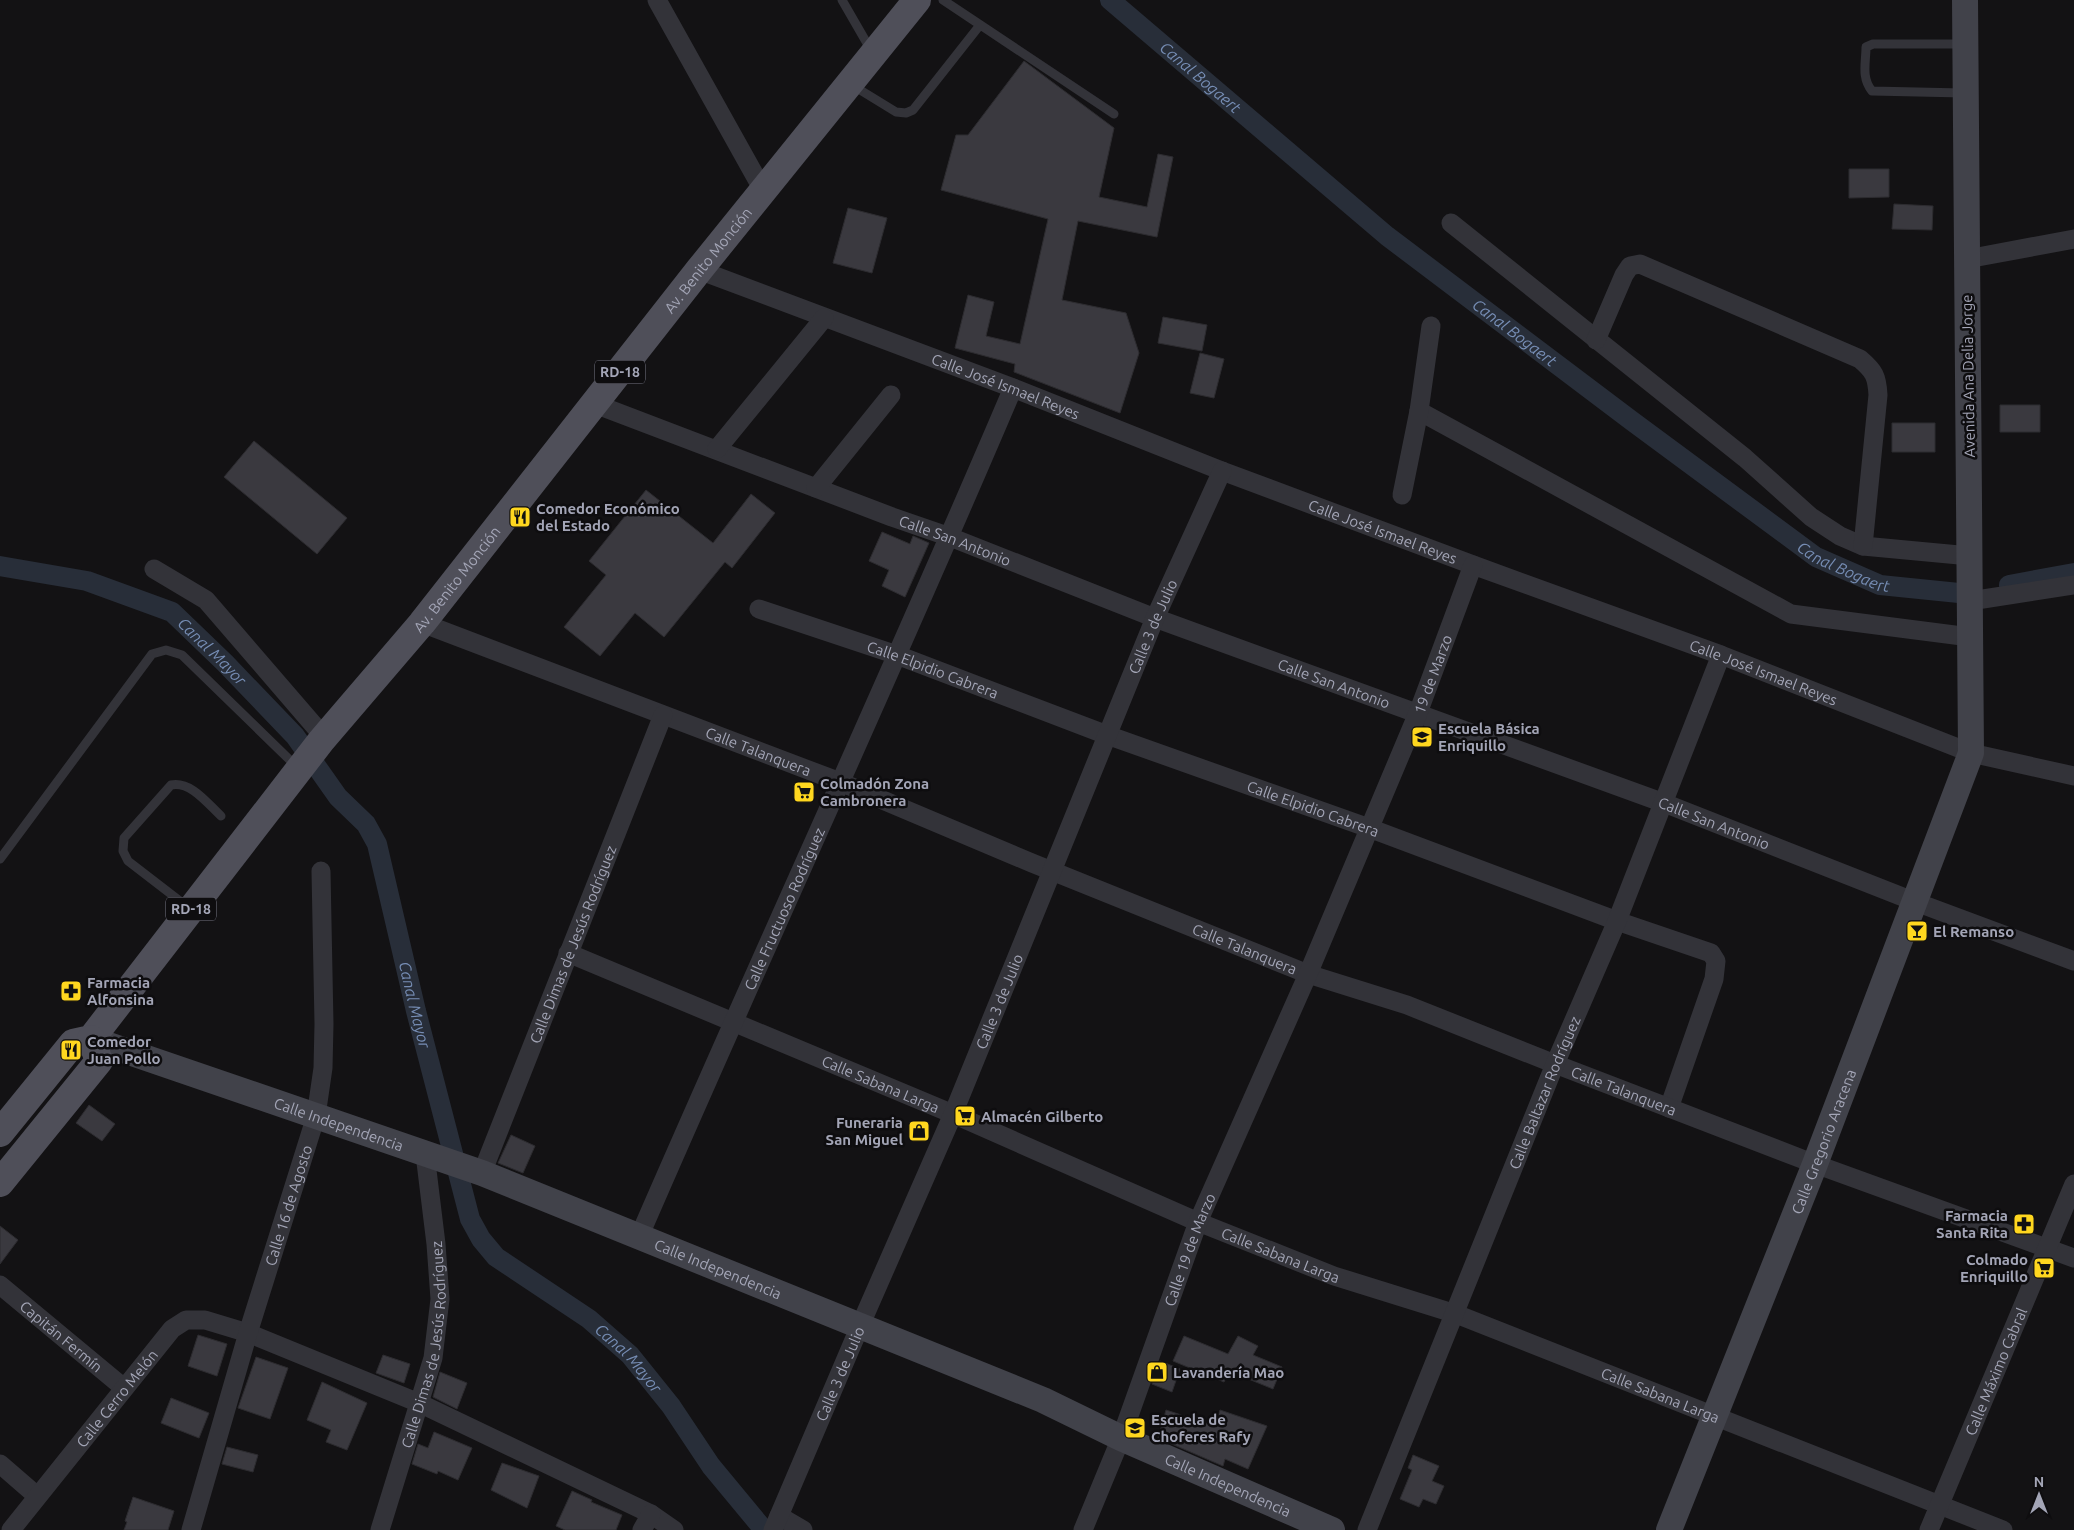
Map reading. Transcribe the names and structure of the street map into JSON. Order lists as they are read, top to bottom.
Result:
{
  "streets": {
    "main road": ["Av. Benito Monción", "RD-18"],
    "street": [
      "Avenida Ana Delia Jorge",
      "Calle José Ismael Reyes",
      "Calle San Antonio",
      "Calle 3 de Julio",
      "Calle Elpidio Cabrera",
      "19 de Marzo",
      "Calle Talanquera",
      "Calle Fructuoso Rodríguez",
      "Calle Dimas de Jesús Rodríguez",
      "Calle Sabana Larga",
      "Calle Baltazar Rodríguez",
      "Calle Independencia",
      "Calle Gregorio Aracena",
      "Calle 16 de Agosto",
      "Calle 19 de Marzo",
      "Capitán Fermín",
      "Calle Máximo Cabral",
      "Calle Cerro Melón"
    ]
  },
  "crossings": [
    ["Av. Benito Monción", "Calle José Ismael Reyes"],
    ["Av. Benito Monción", "Calle San Antonio"],
    ["Av. Benito Monción", "Calle Talanquera"],
    ["Av. Benito Monción", "Calle Independencia"],
    ["Avenida Ana Delia Jorge", "Calle José Ismael Reyes"],
    ["Avenida Ana Delia Jorge", "Calle Gregorio Aracena"],
    ["Calle José Ismael Reyes", "Calle 3 de Julio"],
    ["Calle José Ismael Reyes", "19 de Marzo"],
    ["Calle José Ismael Reyes", "Calle Fructuoso Rodríguez"],
    ["Calle José Ismael Reyes", "Calle Baltazar Rodríguez"],
    ["Calle José Ismael Reyes", "Calle Gregorio Aracena"],
    ["Calle San Antonio", "Calle 3 de Julio"],
    ["Calle San Antonio", "19 de Marzo"],
    ["Calle San Antonio", "Calle Fructuoso Rodríguez"],
    ["Calle San Antonio", "Calle Baltazar Rodríguez"],
    ["Calle San Antonio", "Calle Gregorio Aracena"],
    ["Calle 3 de Julio", "Calle Elpidio Cabrera"],
    ["Calle 3 de Julio", "Calle Talanquera"],
    ["Calle 3 de Julio", "Calle Sabana Larga"],
    ["Calle 3 de Julio", "Calle Independencia"],
    ["Calle Elpidio Cabrera", "19 de Marzo"],
    ["Calle Elpidio Cabrera", "Calle Talanquera"],
    ["Calle Elpidio Cabrera", "Calle Fructuoso Rodríguez"],
    ["Calle Elpidio Cabrera", "Calle Baltazar Rodríguez"],
    ["19 de Marzo", "Calle Talanquera"],
    ["19 de Marzo", "Calle 19 de Marzo"],
    ["Calle Talanquera", "Calle Fructuoso Rodríguez"],
    ["Calle Talanquera", "Calle Dimas de Jesús Rodríguez"],
    ["Calle Talanquera", "Calle Baltazar Rodríguez"],
    ["Calle Talanquera", "Calle Gregorio Aracena"],
    ["Calle Talanquera", "Calle 19 de Marzo"],
    ["Calle Talanquera", "Calle Máximo Cabral"],
    ["Calle Fructuoso Rodríguez", "Calle Sabana Larga"],
    ["Calle Fructuoso Rodríguez", "Calle Independencia"],
    ["Calle Dimas de Jesús Rodríguez", "Calle Sabana Larga"],
    ["Calle Dimas de Jesús Rodríguez", "Calle Independencia"],
    ["Calle Dimas de Jesús Rodríguez", "Calle Cerro Melón"],
    ["Calle Sabana Larga", "Calle Baltazar Rodríguez"],
    ["Calle Sabana Larga", "Calle Gregorio Aracena"],
    ["Calle Sabana Larga", "Calle 19 de Marzo"],
    ["Calle Sabana Larga", "Calle Máximo Cabral"],
    ["Calle Independencia", "Calle 16 de Agosto"],
    ["Calle Independencia", "Calle 19 de Marzo"],
    ["Calle 16 de Agosto", "Calle Cerro Melón"],
    ["Capitán Fermín", "Calle Cerro Melón"]
  ],
  "water": ["Canal Bogaert", "Canal Mayor"],
  "places": {
    "restaurant": ["Comedor Económico del Estado", "Comedor Juan Pollo"],
    "school or university": ["Escuela Básica Enriquillo", "Escuela de Choferes Rafy"],
    "supermarket": ["Colmadón Zona Cambronera", "Almacén Gilberto", "Colmado Enriquillo"],
    "bar": ["El Remanso"],
    "pharmacy": ["Farmacia Alfonsina", "Farmacia Santa Rita"],
    "shop": ["Funeraria San Miguel", "Lavandería Mao"]
  },
  "north": "top"
}
